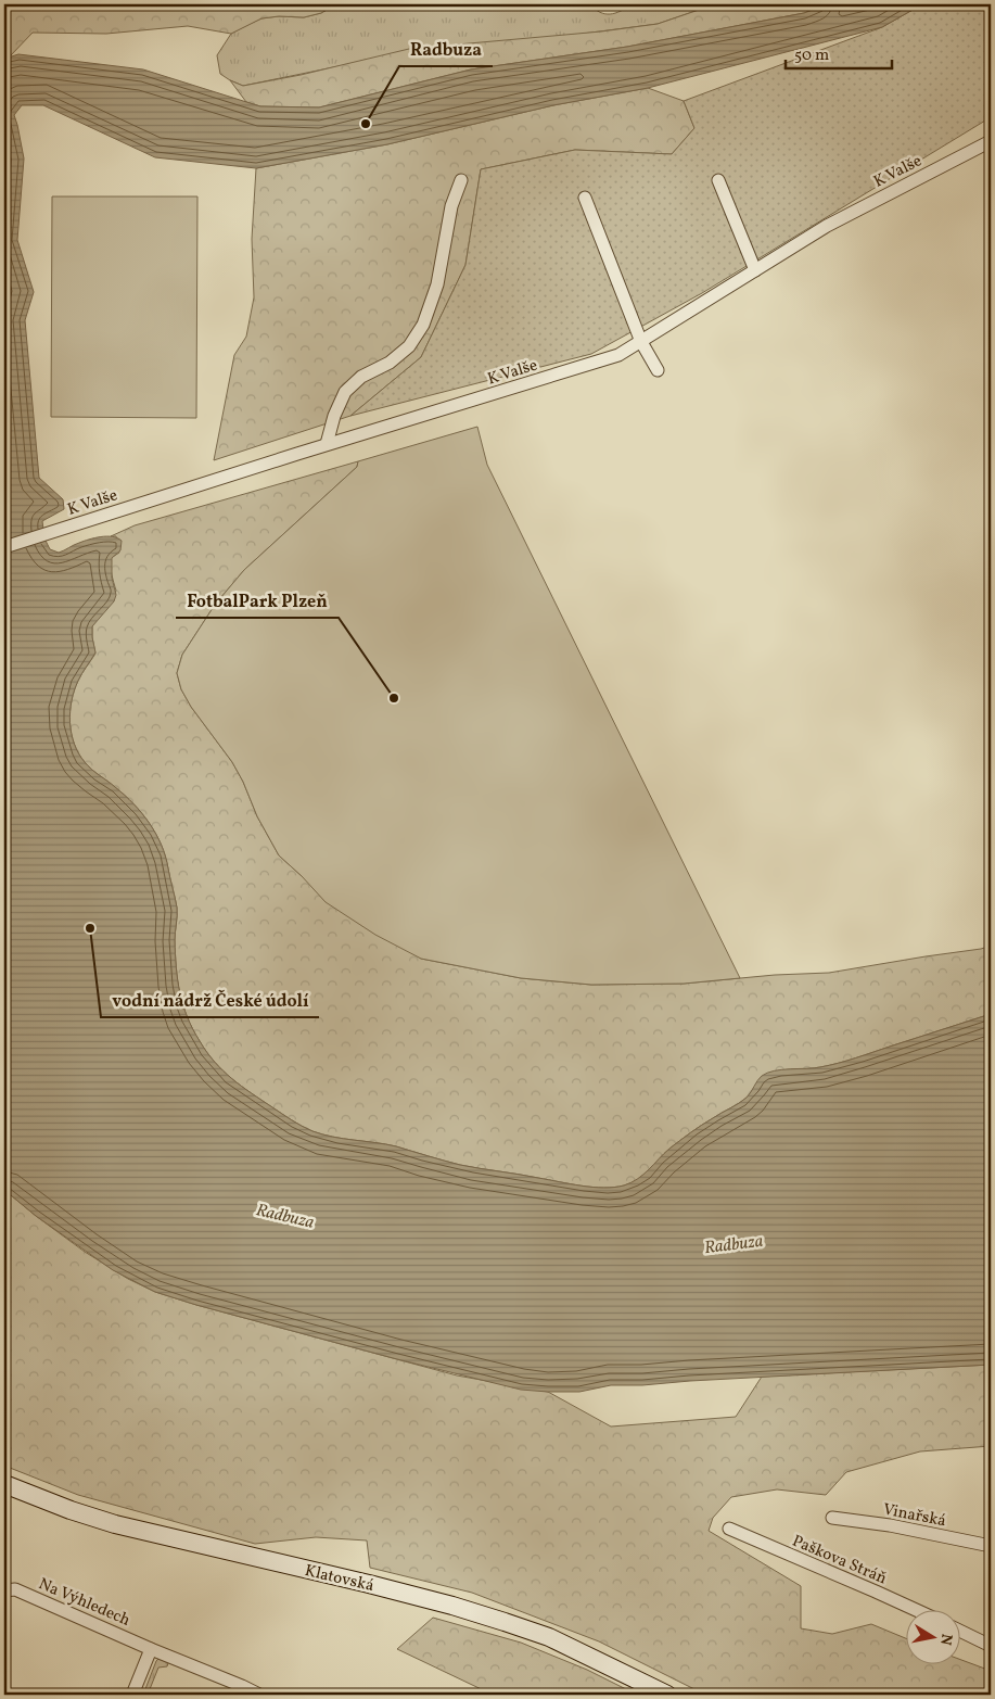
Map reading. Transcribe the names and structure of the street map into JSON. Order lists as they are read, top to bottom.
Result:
{
  "streets": {
    "main road": ["Klatovská"],
    "street": [
      "K Valše",
      "Vinařská",
      "Paškova Stráň",
      "Na Výhledech"
    ]
  },
  "water": ["Radbuza"],
  "places": ["Radbuza", "FotbalPark Plzeň", "vodní nádrž České údolí"],
  "scale_bar": "50 m",
  "north": "right"
}
